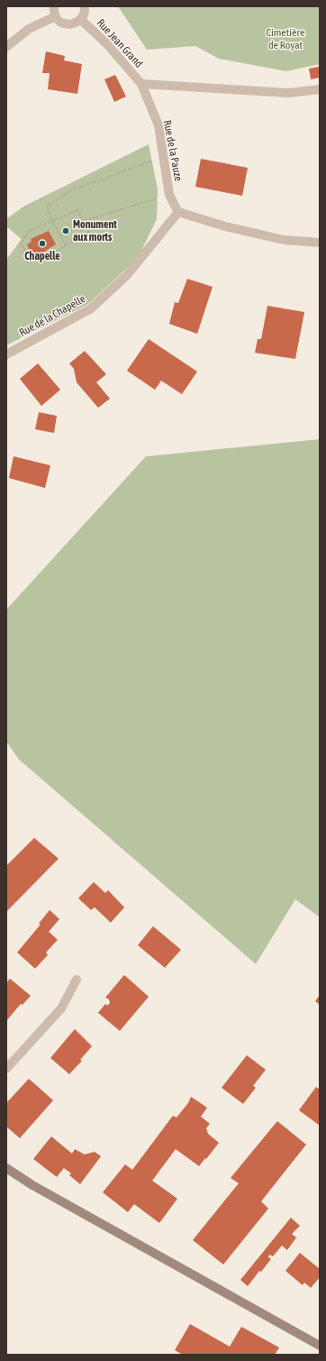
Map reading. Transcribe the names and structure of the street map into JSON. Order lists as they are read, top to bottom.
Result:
{
  "streets": {
    "street": ["Rue Jean Grand", "Rue de la Pauze", "Rue de la Chapelle"]
  },
  "crossings": [
    ["Rue Jean Grand", "Rue de la Pauze"],
    ["Rue de la Pauze", "Rue de la Chapelle"]
  ],
  "parks": ["Cimetière de Royat"],
  "places": ["Monument aux morts", "Chapelle"]
}
